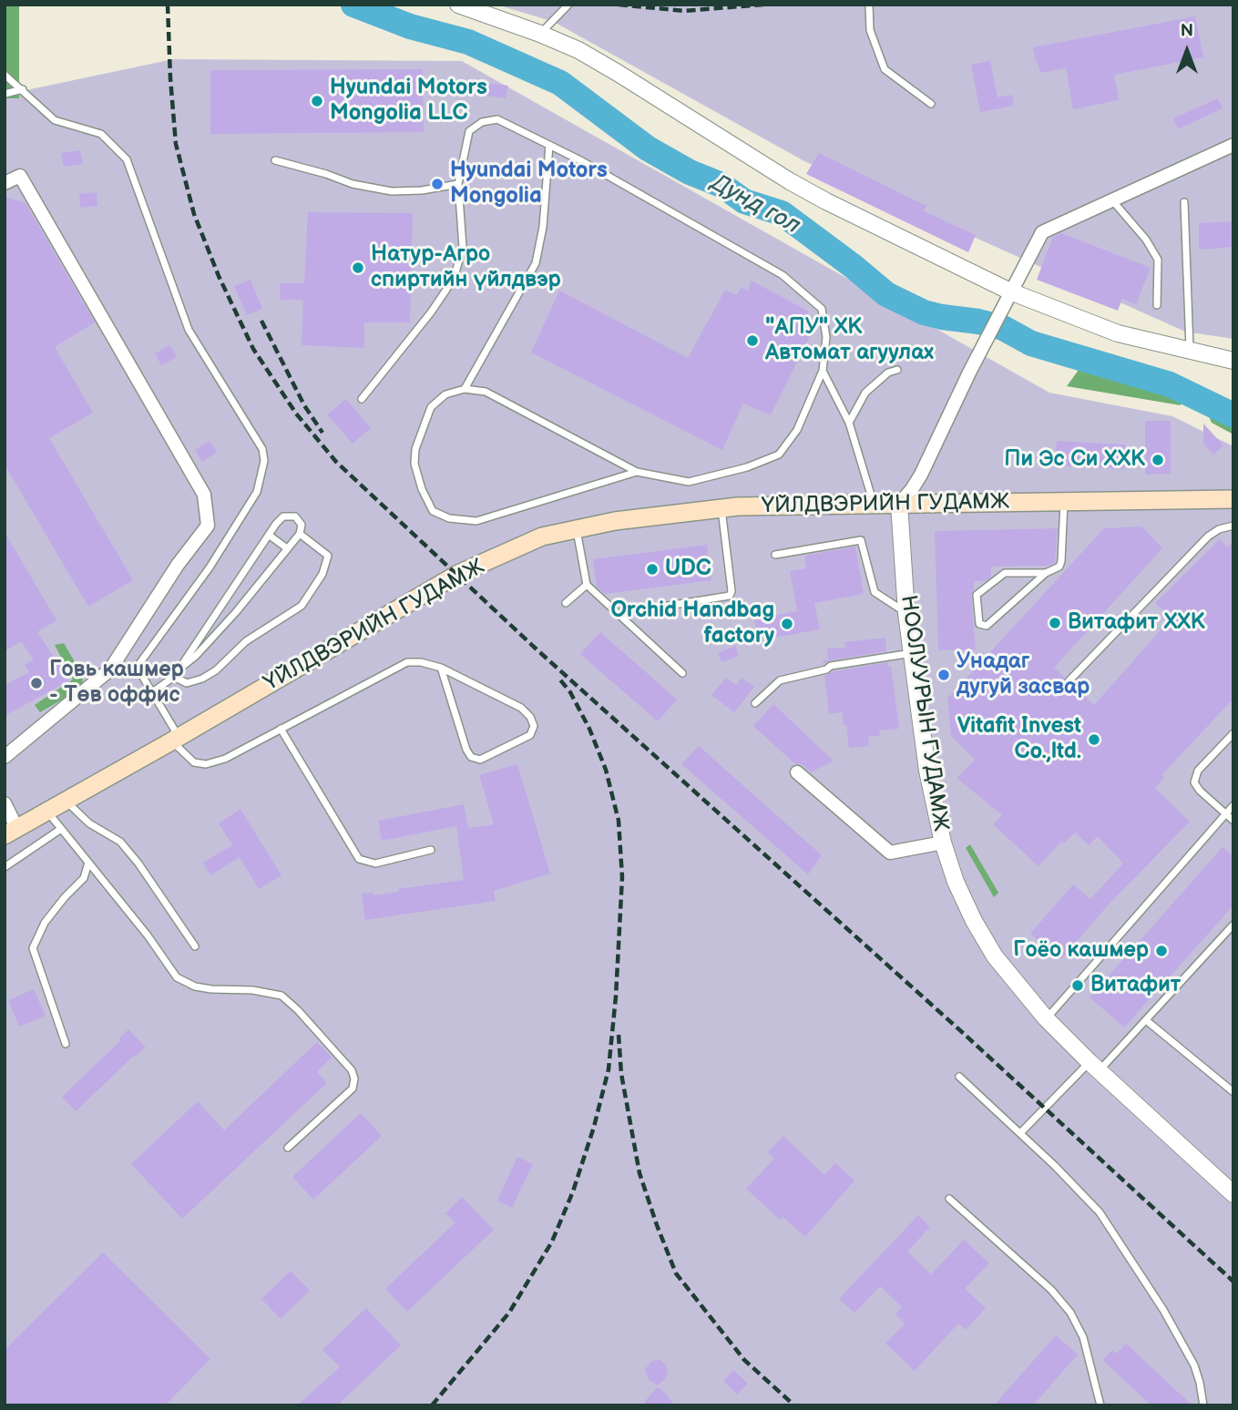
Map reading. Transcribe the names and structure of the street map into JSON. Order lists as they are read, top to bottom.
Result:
{
  "streets": {
    "main road": ["YЙЛДВЭРИЙН ГУДАМЖ"],
    "street": ["НООЛУУРЫН ГУДАМЖ"]
  },
  "crossings": [
    ["YЙЛДВЭРИЙН ГУДАМЖ", "НООЛУУРЫН ГУДАМЖ"]
  ],
  "water": ["Дунд гол"],
  "places": [
    "Hyundai Motors Mongolia LLC",
    "Hyundai Motors Mongolia",
    "Натур-Агро спиртийн үйлдвэр",
    "\"АПУ\" ХК Автомат агуулах",
    "Пи Эс Си ХХК",
    "UDC",
    "Витафит ХХК",
    "Orchid Handbag factory",
    "Унадаг дугуй засвар",
    "Говь кашмер - Төв оффис",
    "Vitafit Invest Co.,ltd.",
    "Гоёо кашмер",
    "Витафит"
  ],
  "north": "top"
}
